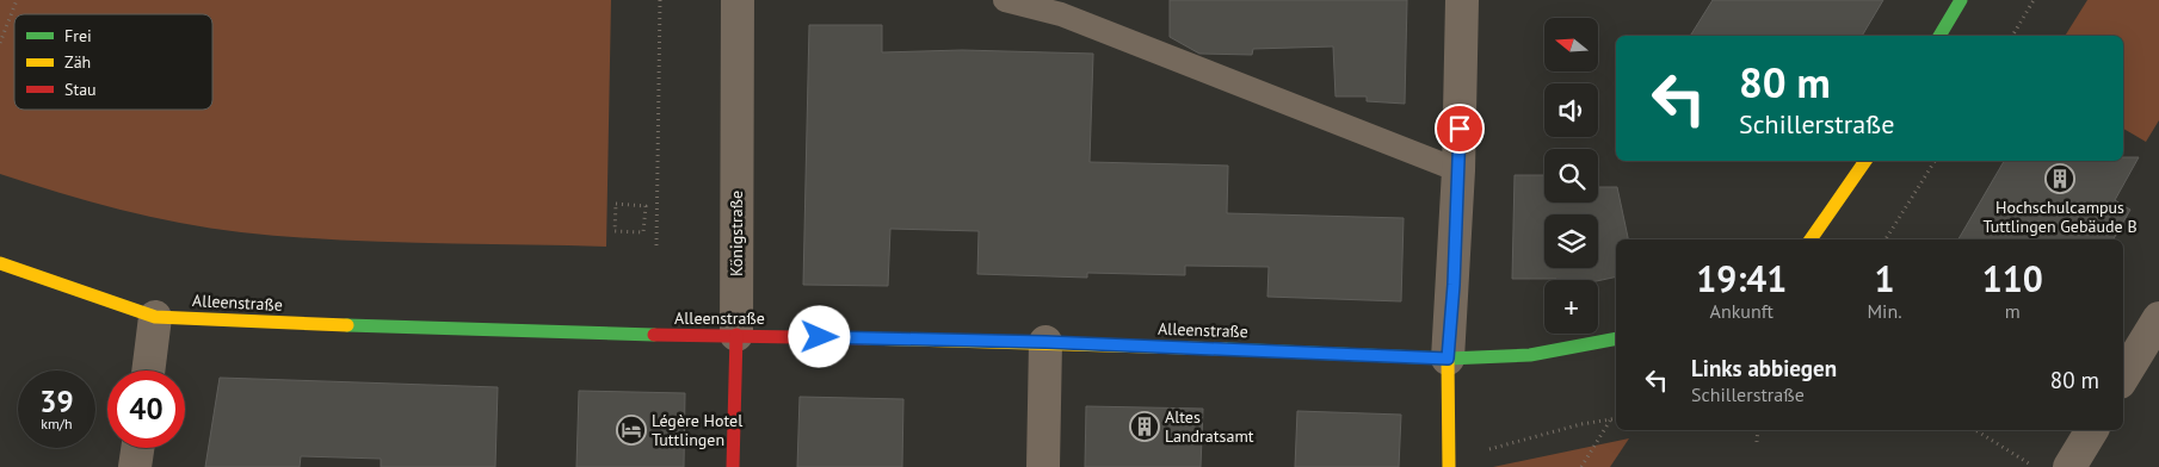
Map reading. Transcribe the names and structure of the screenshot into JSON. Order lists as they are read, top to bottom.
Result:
{
  "streets": {
    "street": ["Königstraße", "Alleenstraße"]
  },
  "crossings": [
    ["Königstraße", "Alleenstraße"]
  ],
  "places": {
    "building": ["Hochschulcampus Tuttlingen Gebäude B", "Altes Landratsamt"],
    "hotel": ["Légère Hotel Tuttlingen"]
  },
  "legend": ["Frei", "Zäh", "Stau"],
  "north": "left",
  "page": {
    "map_buttons": "+",
    "turn": ["80 m", "Schillerstraße"],
    "eta": [
      "19:41",
      "Ankunft",
      "1",
      "Min.",
      "110",
      "m"
    ],
    "list": [
      {
        "name": "Links abbiegen",
        "note": "Schillerstraße",
        "value": "80 m"
      }
    ],
    "speed": "39 km/h",
    "limit": "40"
  }
}
